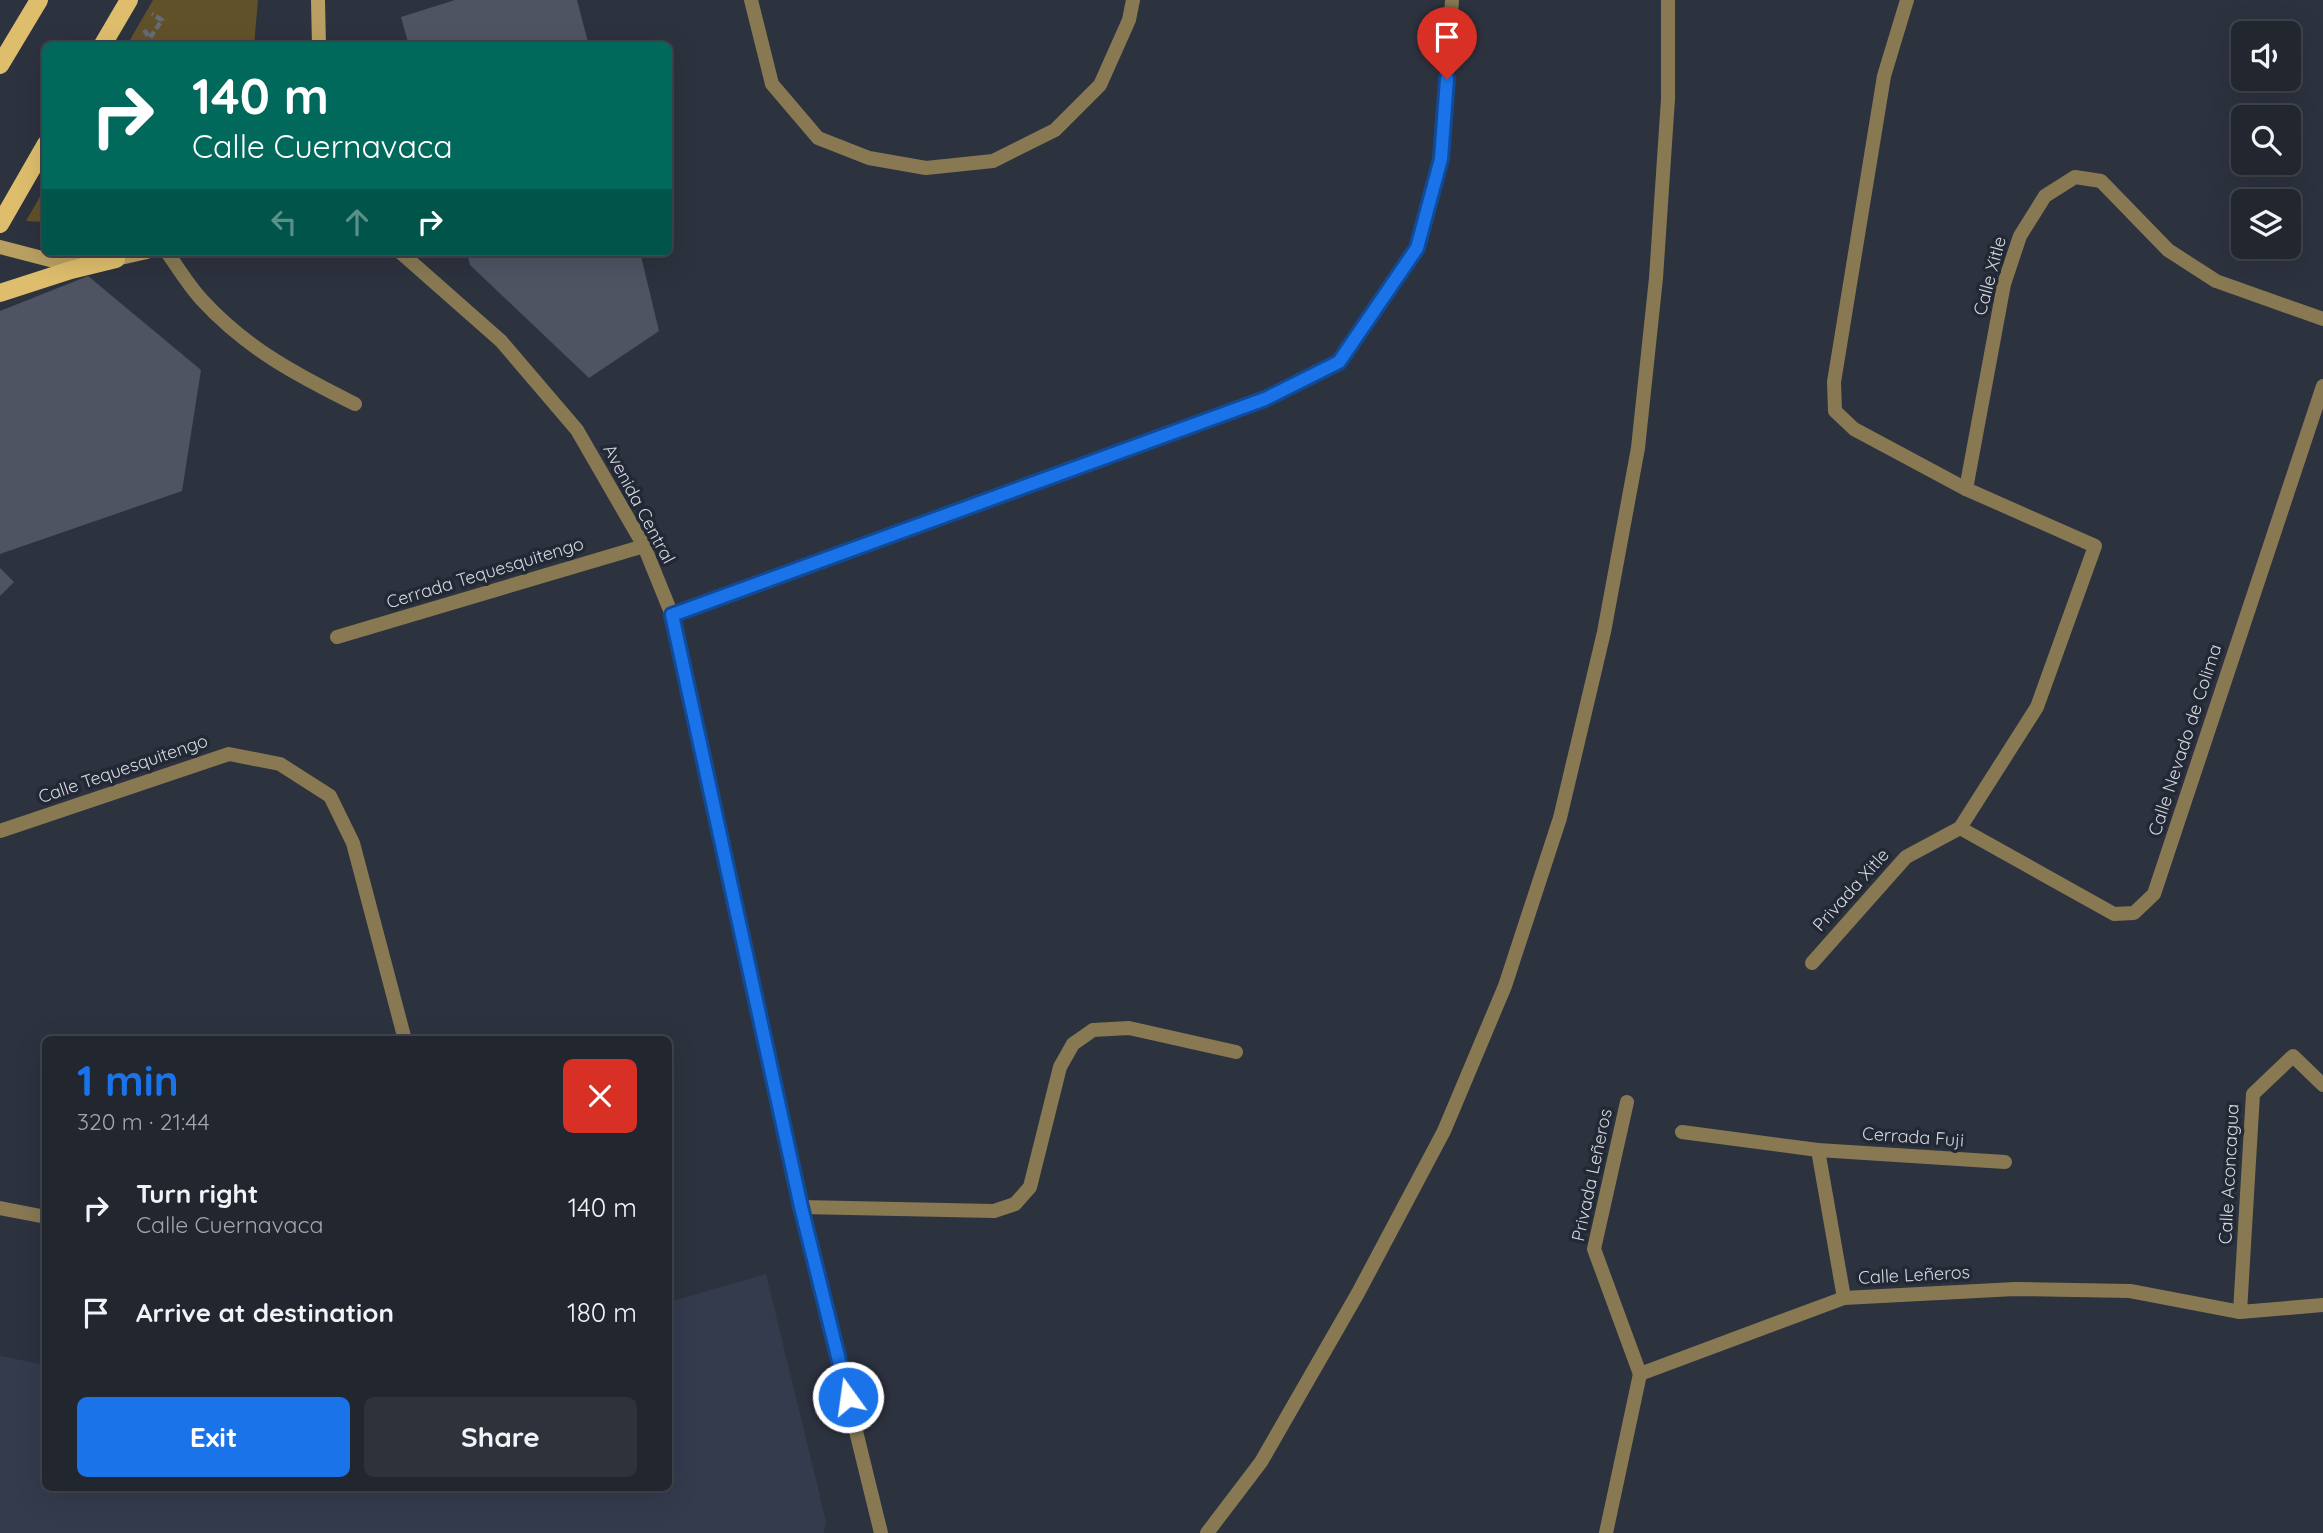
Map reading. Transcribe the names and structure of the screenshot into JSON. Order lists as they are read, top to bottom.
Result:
{
  "streets": {
    "street": [
      "Calle Xitle",
      "Avenida Central",
      "Cerrada Tequesquitengo",
      "Calle Nevado de Colima",
      "Calle Tequesquitengo",
      "Privada Xitle",
      "Cerrada Fuji",
      "Calle Aconcagua",
      "Privada Leñeros",
      "Calle Leñeros"
    ]
  },
  "crossings": [
    ["Avenida Central", "Cerrada Tequesquitengo"],
    ["Calle Nevado de Colima", "Privada Xitle"],
    ["Calle Aconcagua", "Calle Leñeros"],
    ["Privada Leñeros", "Calle Leñeros"]
  ],
  "page": {
    "turn": ["140 m", "Calle Cuernavaca"],
    "heading": ["1 min", "320 m · 21:44"],
    "list": [
      {
        "name": "Turn right",
        "note": "Calle Cuernavaca",
        "value": "140 m"
      },
      {
        "name": "Arrive at destination",
        "value": "180 m"
      }
    ],
    "buttons": ["Exit", "Share"]
  }
}
